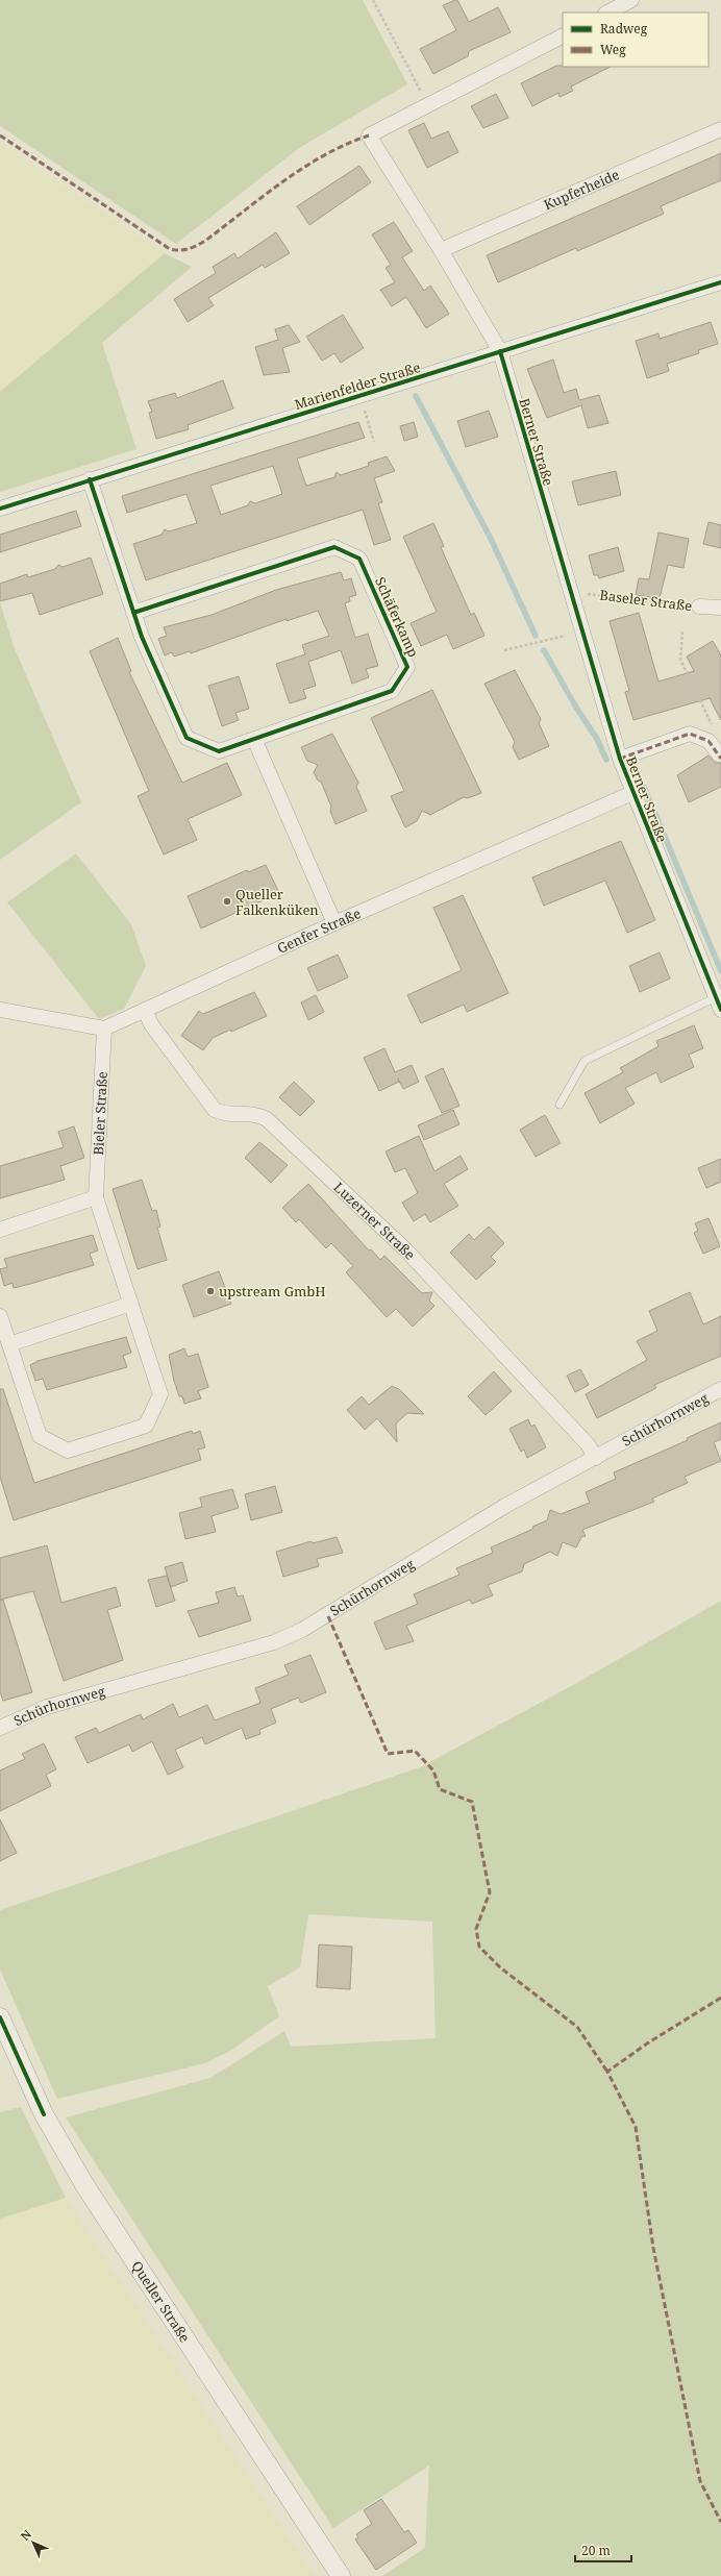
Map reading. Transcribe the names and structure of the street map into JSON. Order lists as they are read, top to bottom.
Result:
{
  "streets": {
    "street": [
      "Kupferheide",
      "Marienfelder Straße",
      "Berner Straße",
      "Baseler Straße",
      "Schäferkamp",
      "Genfer Straße",
      "Bieler Straße",
      "Luzerner Straße",
      "Schürhornweg",
      "Queller Straße"
    ]
  },
  "crossings": [
    ["Kupferheide", "Berner Straße"],
    ["Marienfelder Straße", "Berner Straße"],
    ["Marienfelder Straße", "Schäferkamp"],
    ["Berner Straße", "Baseler Straße"],
    ["Berner Straße", "Genfer Straße"],
    ["Genfer Straße", "Bieler Straße"],
    ["Genfer Straße", "Luzerner Straße"],
    ["Luzerner Straße", "Schürhornweg"]
  ],
  "places": ["Queller Falkenküken", "upstream GmbH"],
  "legend": ["Radweg", "Weg"],
  "scale_bar": "20 m",
  "north": "top left"
}
